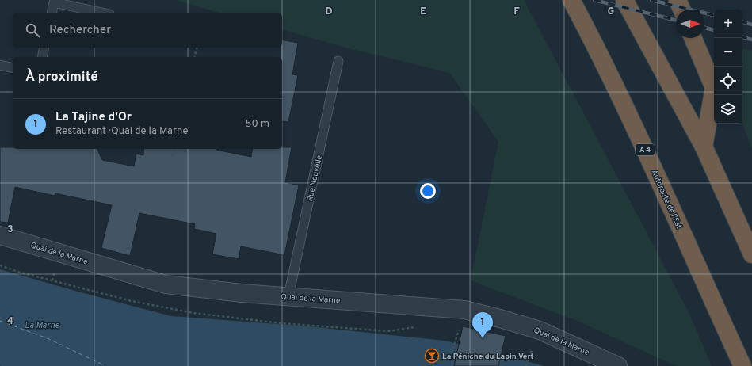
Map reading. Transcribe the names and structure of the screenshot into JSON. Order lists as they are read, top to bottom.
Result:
{
  "streets": {
    "highway": ["A 4", "Autoroute de l’Est"],
    "street": ["Quai de la Marne"],
    "lane": ["Rue Nouvelle"]
  },
  "crossings": [
    ["Rue Nouvelle", "Quai de la Marne"]
  ],
  "water": ["La Marne"],
  "places": {
    "bar": ["La Péniche du Lapin Vert"]
  },
  "north": "right",
  "page": {
    "map_buttons": ["+", "−"],
    "search": "Rechercher",
    "heading": "À proximité",
    "list": [
      {
        "mark": "1",
        "name": "La Tajine d'Or",
        "note": "Restaurant · Quai de la Marne",
        "value": "50 m"
      }
    ],
    "pins": "1"
  },
  "grid": {
    "columns": [
      "D",
      "E",
      "F",
      "G"
    ],
    "rows": ["3", "4"]
  }
}
